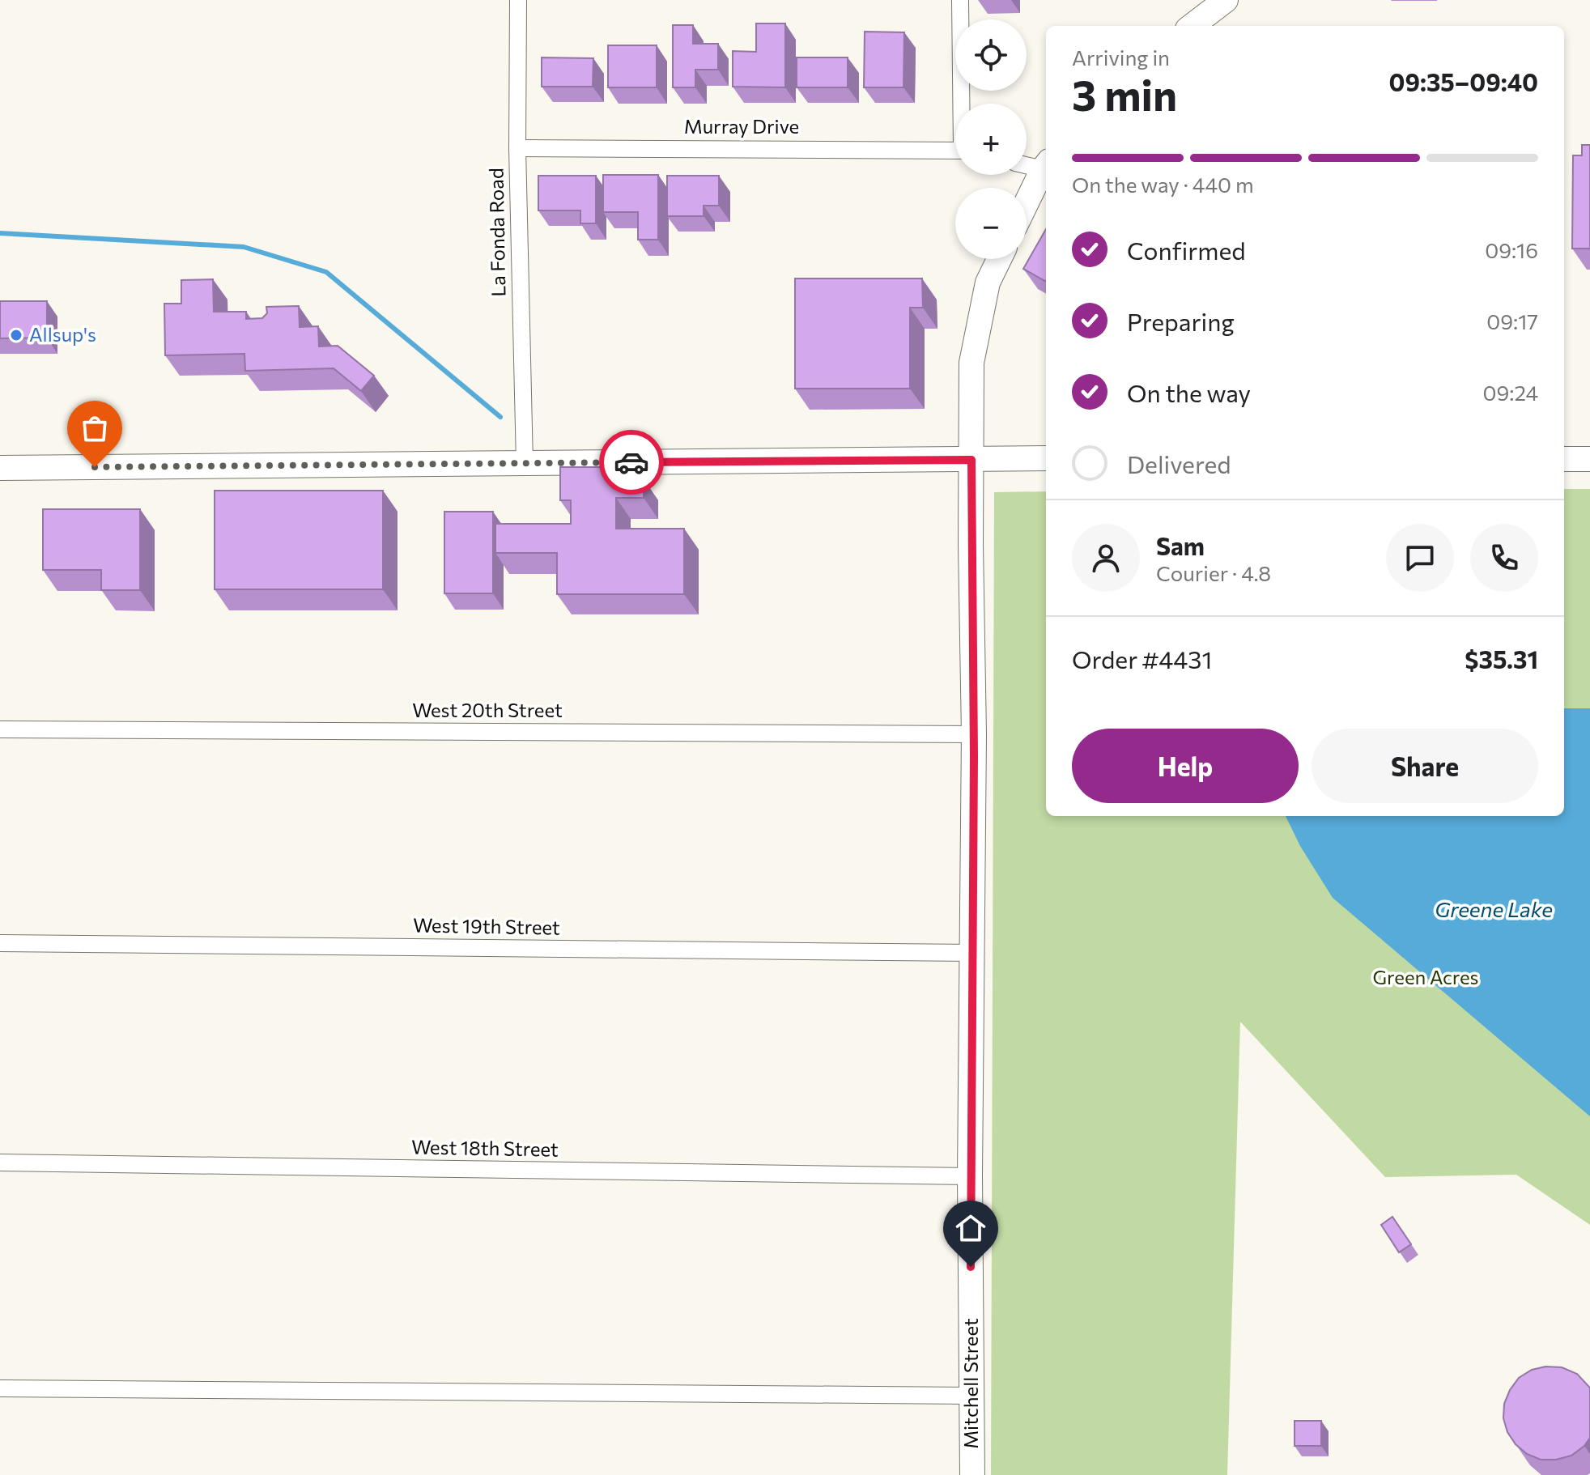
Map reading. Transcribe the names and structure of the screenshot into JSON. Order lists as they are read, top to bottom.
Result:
{
  "streets": {
    "street": [
      "Murray Drive",
      "La Fonda Road",
      "West 20th Street",
      "West 19th Street",
      "West 18th Street",
      "Mitchell Street"
    ]
  },
  "crossings": [
    ["Murray Drive", "La Fonda Road"],
    ["West 20th Street", "Mitchell Street"],
    ["West 19th Street", "Mitchell Street"],
    ["West 18th Street", "Mitchell Street"]
  ],
  "water": ["Greene Lake"],
  "parks": ["Green Acres"],
  "places": ["Allsup's"],
  "page": {
    "map_buttons": ["+", "−"],
    "heading": ["3 min", "Arriving in", "09:35–09:40"],
    "panel": [
      "Sam",
      "Courier · 4.8",
      "Order #4431",
      "$35.31"
    ],
    "bar": "On the way · 440 m",
    "list": [
      ["Confirmed", "09:16"],
      ["Preparing", "09:17"],
      ["On the way", "09:24"],
      "Delivered"
    ],
    "buttons": ["Help", "Share"]
  }
}
